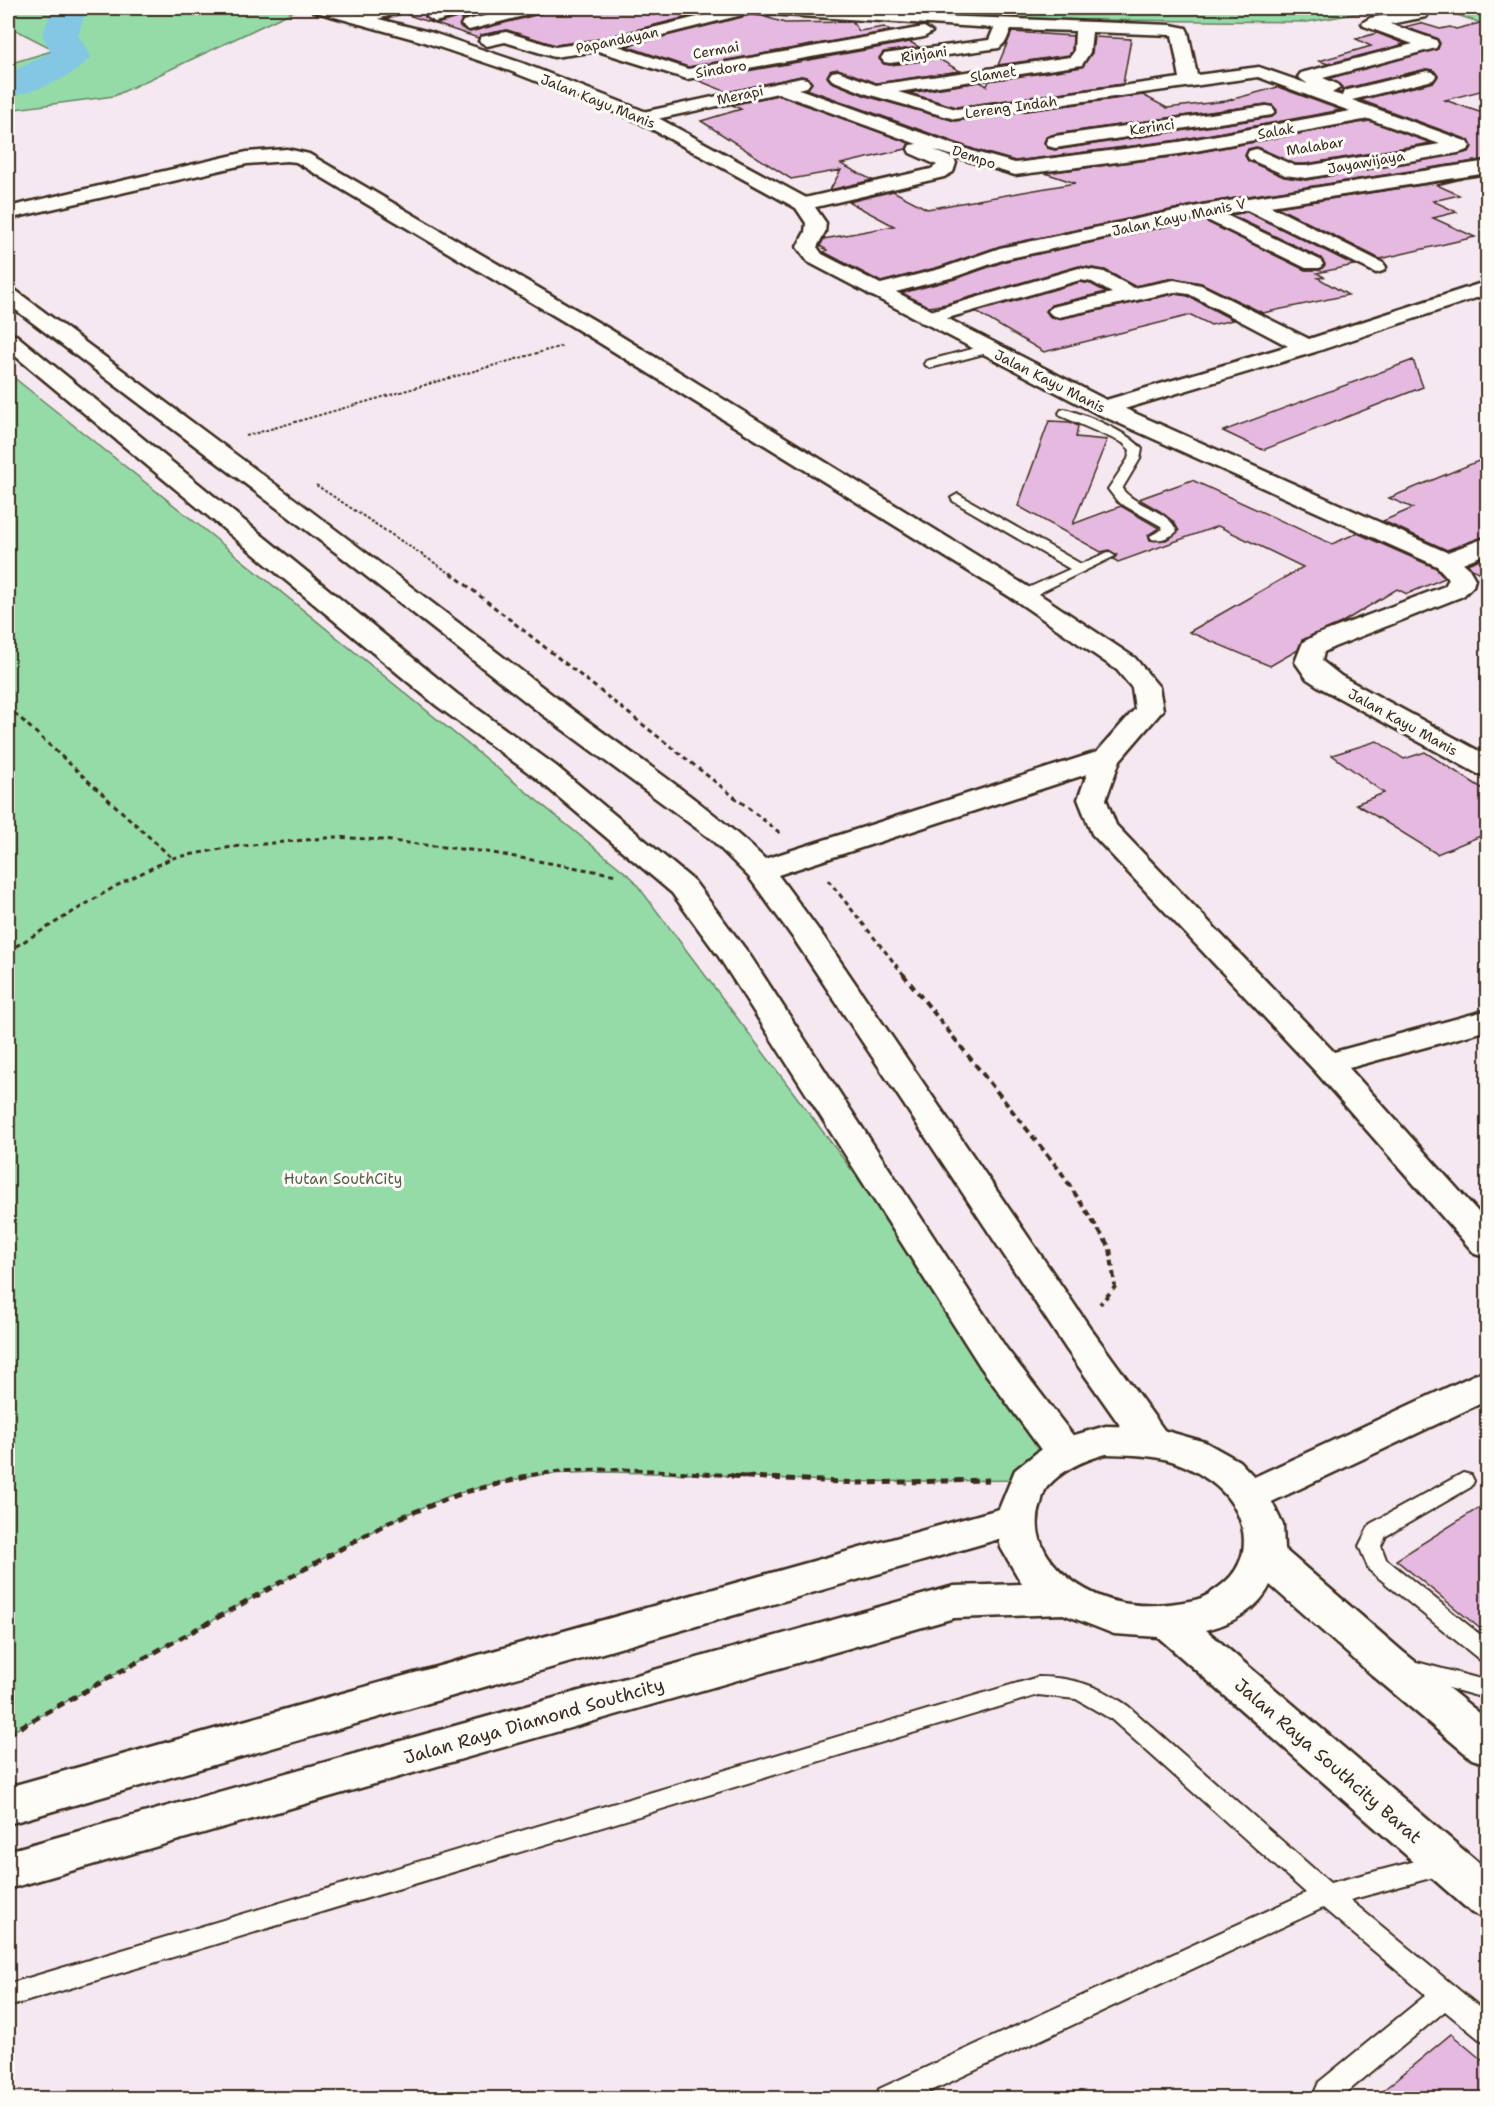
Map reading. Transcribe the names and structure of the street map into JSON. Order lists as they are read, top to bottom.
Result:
{
  "streets": {
    "street": [
      "Papandayan",
      "Cermai",
      "Rinjani",
      "Sindoro",
      "Slamet",
      "Merapi",
      "Jalan Kayu Manis",
      "Lereng Indah",
      "Kerinci",
      "Salak",
      "Malabar",
      "Dempo",
      "Jayawijaya",
      "Jalan Kayu Manis V",
      "Jalan Raya Diamond Southcity",
      "Jalan Raya Southcity Barat"
    ]
  },
  "crossings": [
    ["Papandayan", "Sindoro"],
    ["Cermai", "Sindoro"],
    ["Sindoro", "Lereng Indah"],
    ["Slamet", "Lereng Indah"],
    ["Merapi", "Jalan Kayu Manis"],
    ["Merapi", "Lereng Indah"],
    ["Merapi", "Dempo"],
    ["Jalan Kayu Manis", "Jalan Kayu Manis V"],
    ["Lereng Indah", "Salak"],
    ["Lereng Indah", "Jayawijaya"],
    ["Salak", "Dempo"],
    ["Malabar", "Jayawijaya"]
  ],
  "parks": ["Hutan SouthCity"]
}
